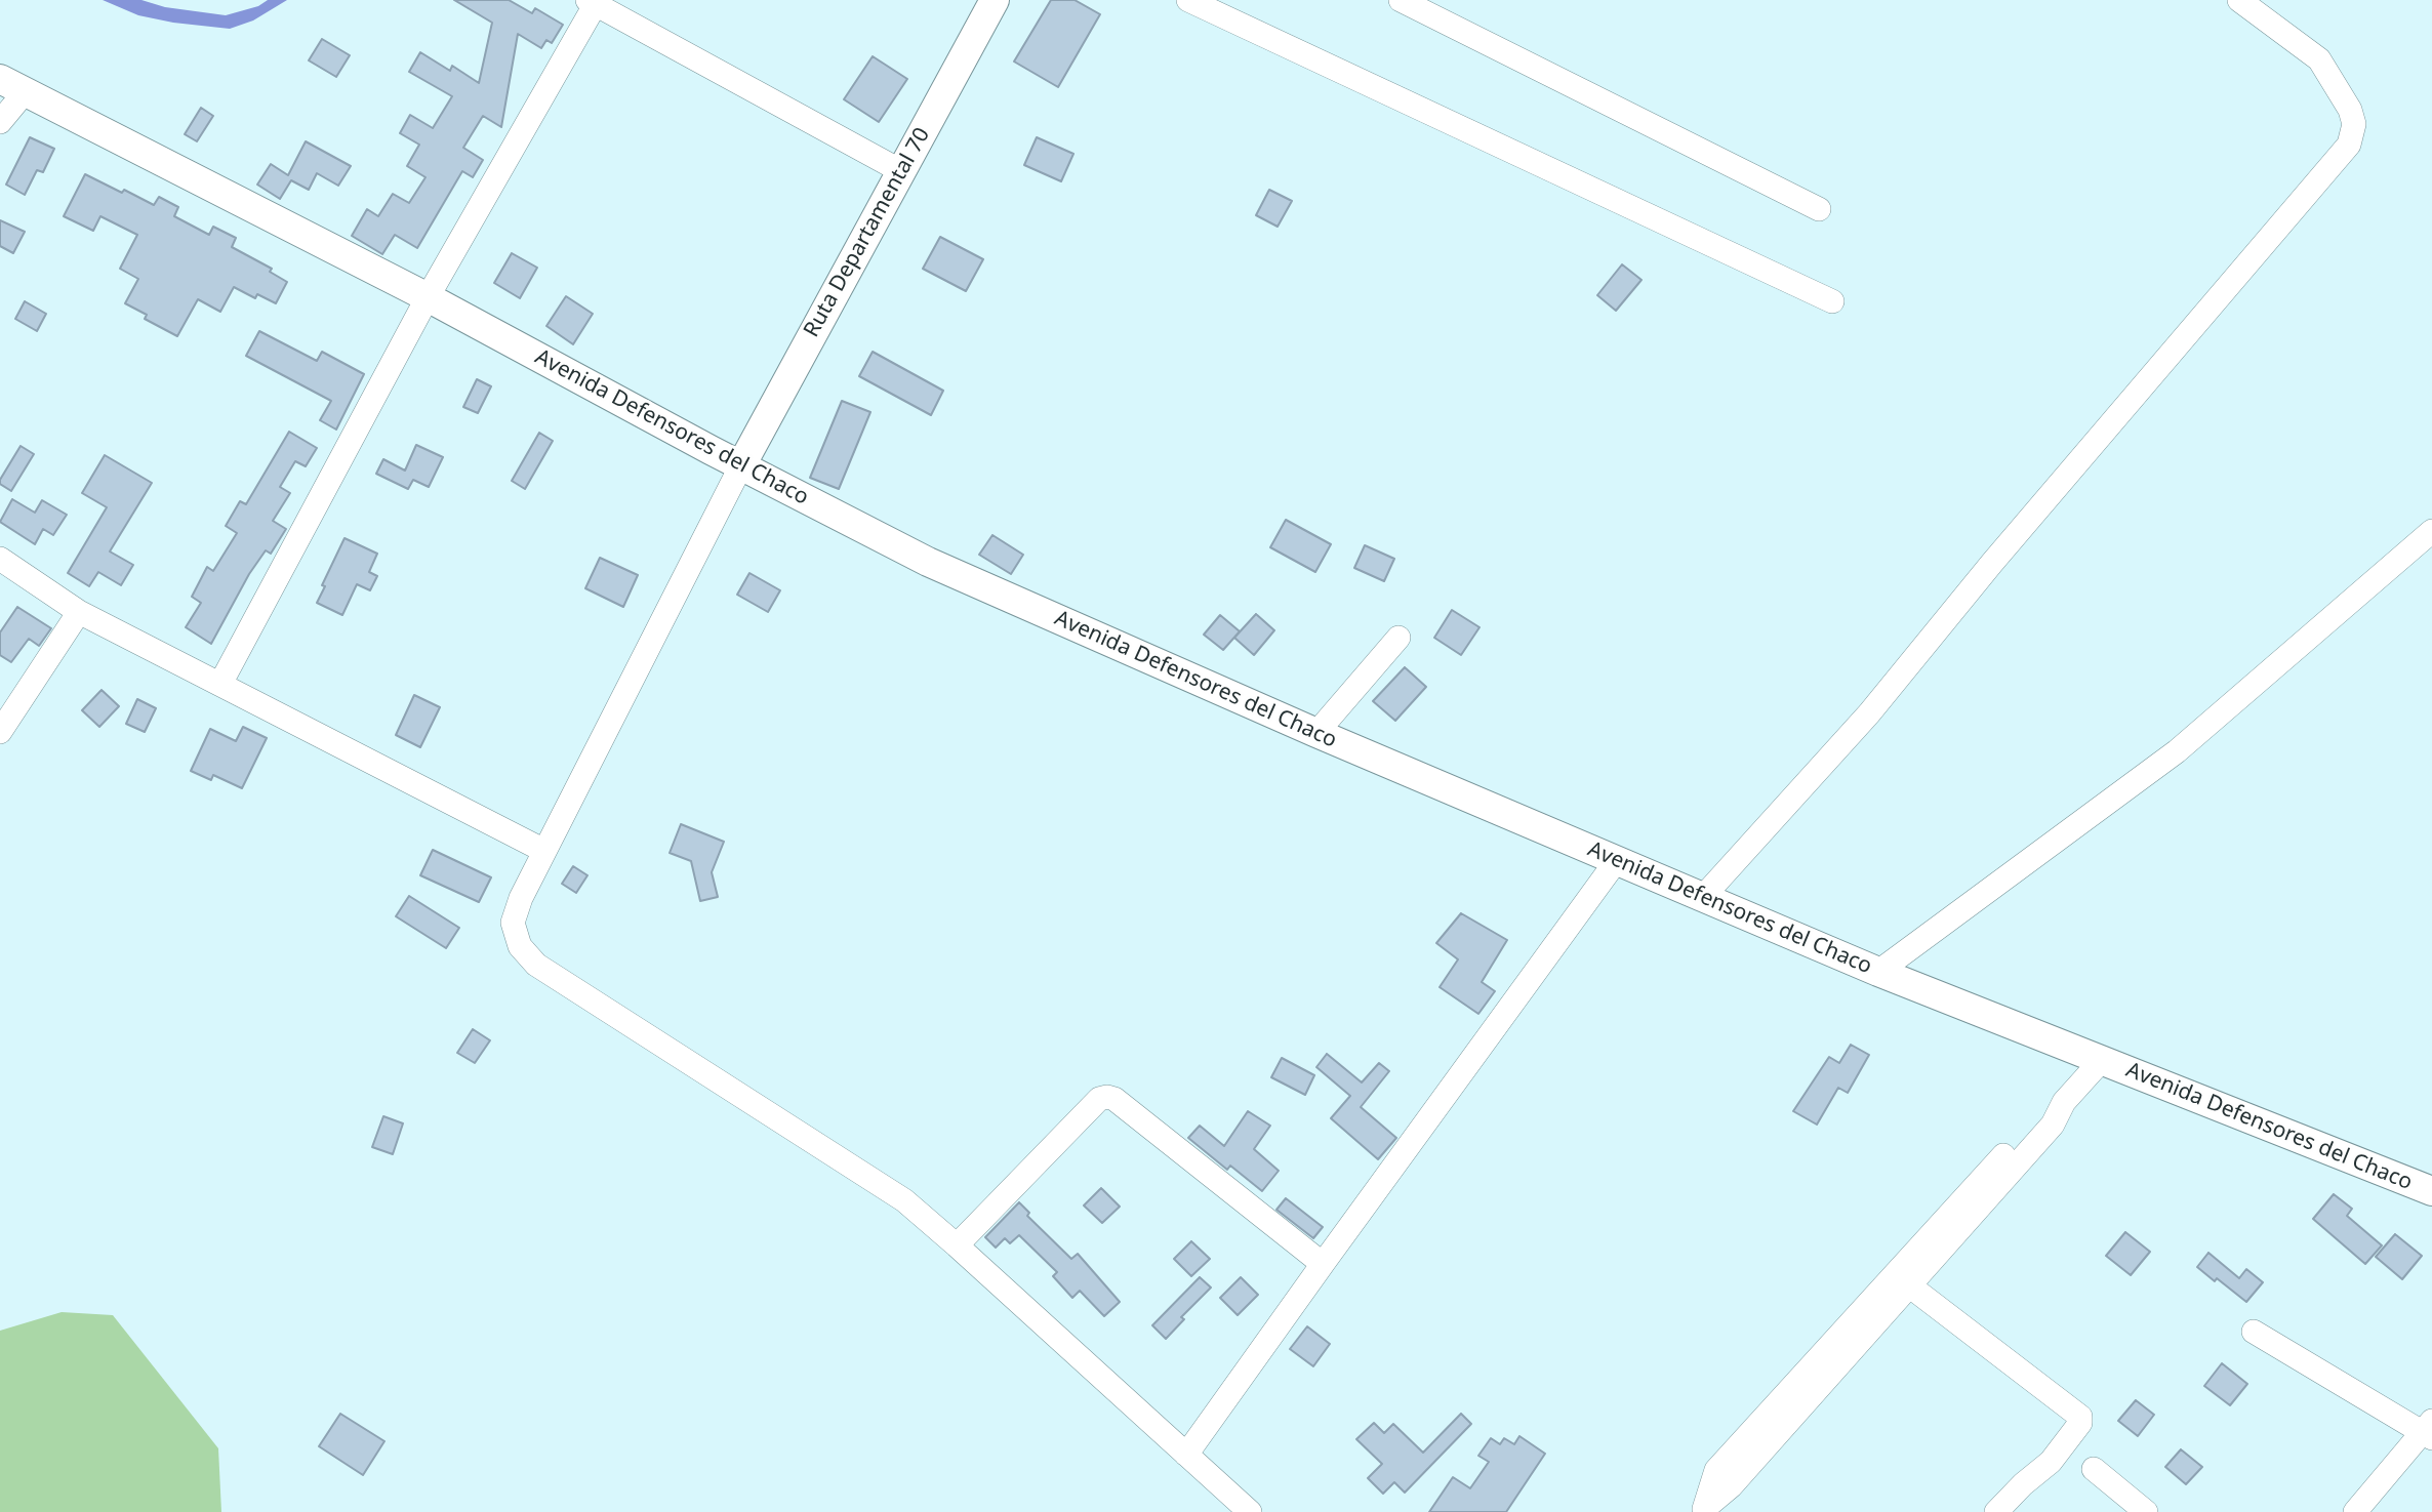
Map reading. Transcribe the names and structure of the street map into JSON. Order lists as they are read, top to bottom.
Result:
{
  "streets": {
    "main road": ["Ruta Departamental 70", "Avenida Defensores del Chaco"]
  },
  "crossings": [
    ["Ruta Departamental 70", "Avenida Defensores del Chaco"]
  ]
}
